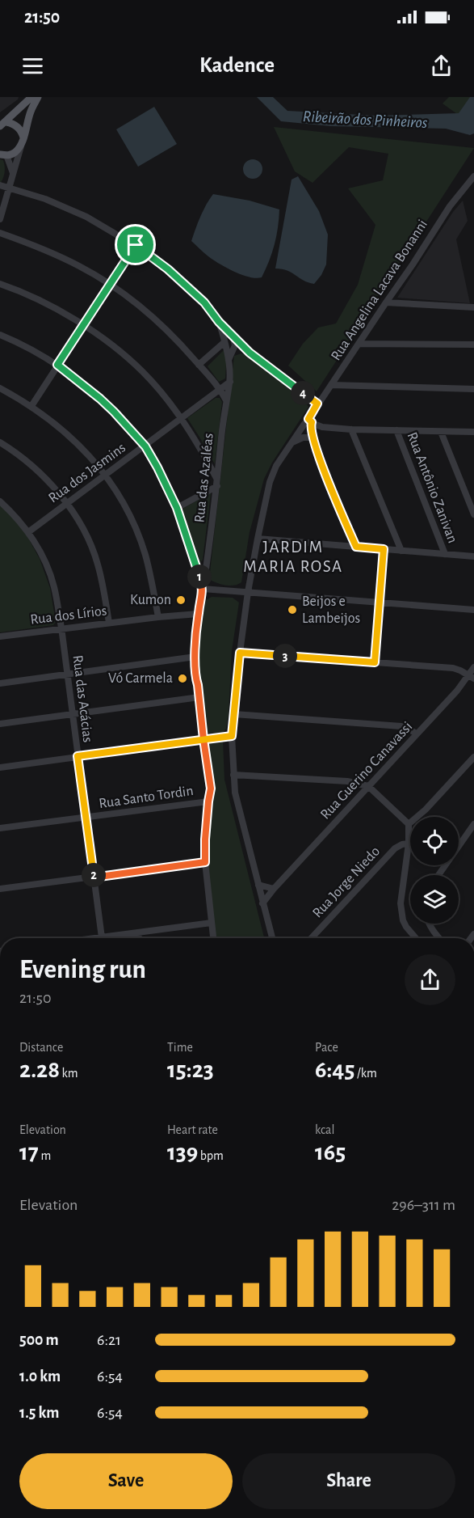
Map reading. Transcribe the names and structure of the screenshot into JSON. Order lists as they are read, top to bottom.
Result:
{
  "streets": {
    "street": [
      "Rua Angelina Lacava Bonanni",
      "Rua dos Jasmins",
      "Rua das Azaléas",
      "Rua Antônio Zanivan",
      "Rua dos Lírios",
      "Rua das Acácias",
      "Rua Guerino Canavassi",
      "Rua Santo Tordin",
      "Rua Jorge Niedo"
    ]
  },
  "crossings": [
    ["Rua Angelina Lacava Bonanni", "Rua Guerino Canavassi"],
    ["Rua dos Jasmins", "Rua das Azaléas"],
    ["Rua dos Jasmins", "Rua das Acácias"],
    ["Rua das Azaléas", "Rua dos Lírios"],
    ["Rua das Azaléas", "Rua Santo Tordin"],
    ["Rua dos Lírios", "Rua das Acácias"],
    ["Rua das Acácias", "Rua Santo Tordin"]
  ],
  "districts": ["JARDIM MARIA ROSA"],
  "water": ["Ribeirão dos Pinheiros"],
  "places": ["Kumon", "Beijos e Lambeijos", "Vó Carmela"],
  "page": {
    "status": "21:50",
    "header": "Kadence",
    "pins": [
      "4",
      "1",
      "3",
      "2"
    ],
    "heading": ["Evening run", "21:50"],
    "stats": [
      ["Distance", "2.28 km"],
      ["Time", "15:23"],
      ["Pace", "6:45 /km"],
      ["Elevation", "17 m"],
      ["Heart rate", "139 bpm"],
      ["kcal", "165"]
    ],
    "chart": ["Elevation", "296–311 m"],
    "list": [
      {
        "name": "500 m",
        "note": "6:21"
      },
      {
        "name": "1.0 km",
        "note": "6:54"
      },
      {
        "name": "1.5 km",
        "note": "6:54"
      }
    ],
    "buttons": ["Save", "Share"]
  }
}
